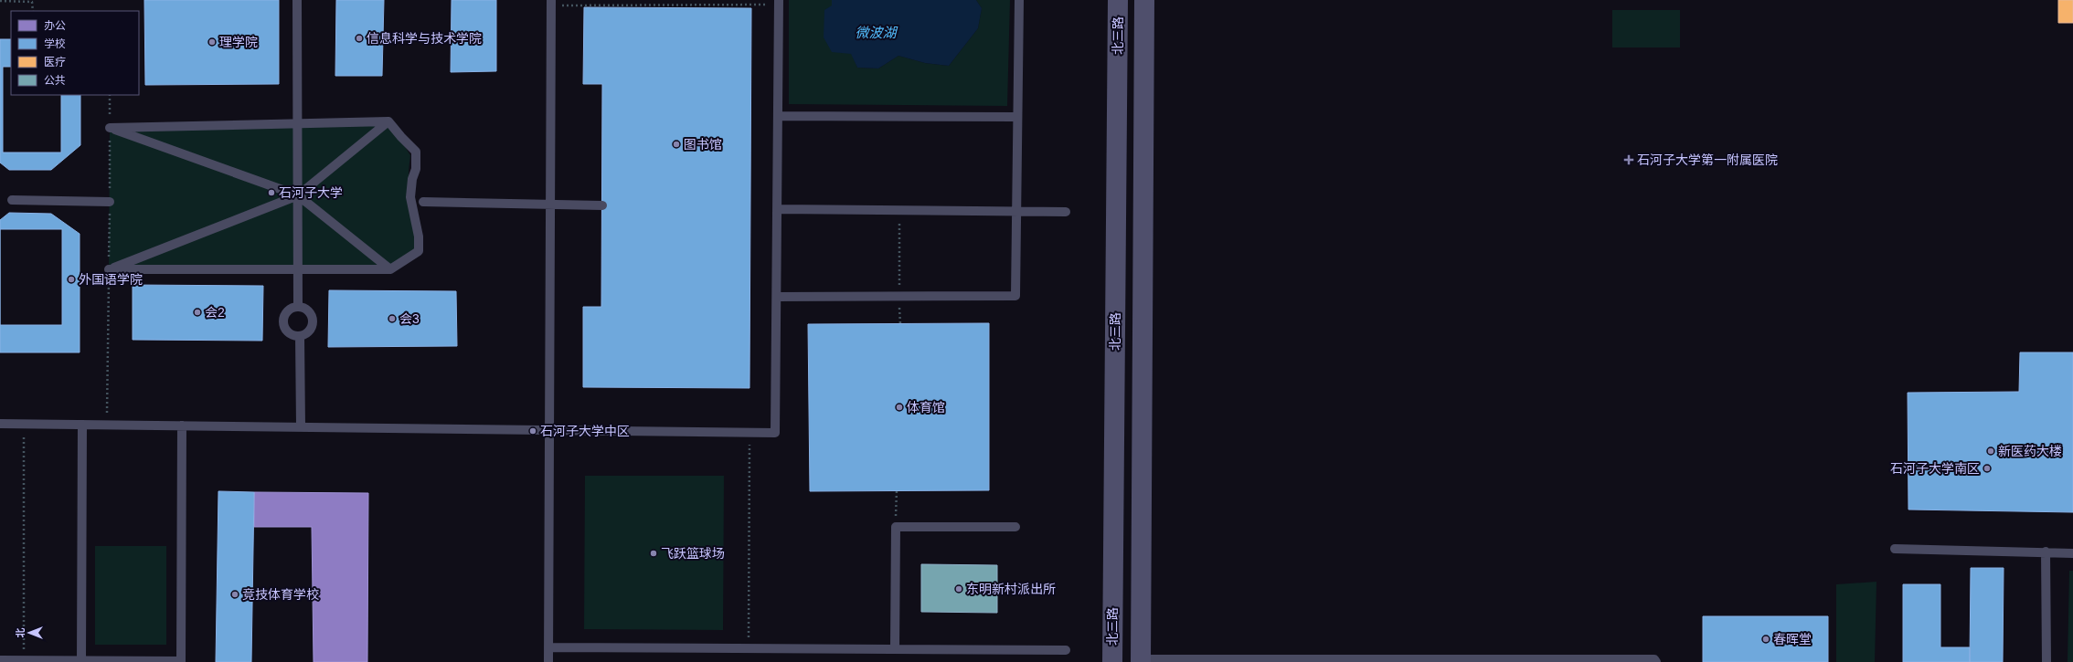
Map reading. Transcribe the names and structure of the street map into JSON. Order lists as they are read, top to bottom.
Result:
{
  "streets": {
    "main road": ["北三路"]
  },
  "water": ["微波湖"],
  "places": {
    "other": [
      "信息科学与技术学院",
      "理学院",
      "图书馆",
      "石河子大学",
      "外国语学院",
      "会2",
      "会3",
      "体育馆",
      "石河子大学中区",
      "新医药大楼",
      "石河子大学南区",
      "飞跃篮球场",
      "东明新村派出所",
      "竞技体育学校",
      "春晖堂"
    ],
    "health": ["石河子大学第一附属医院"]
  },
  "legend": [
    "办公",
    "学校",
    "医疗",
    "公共"
  ],
  "north": "left"
}
